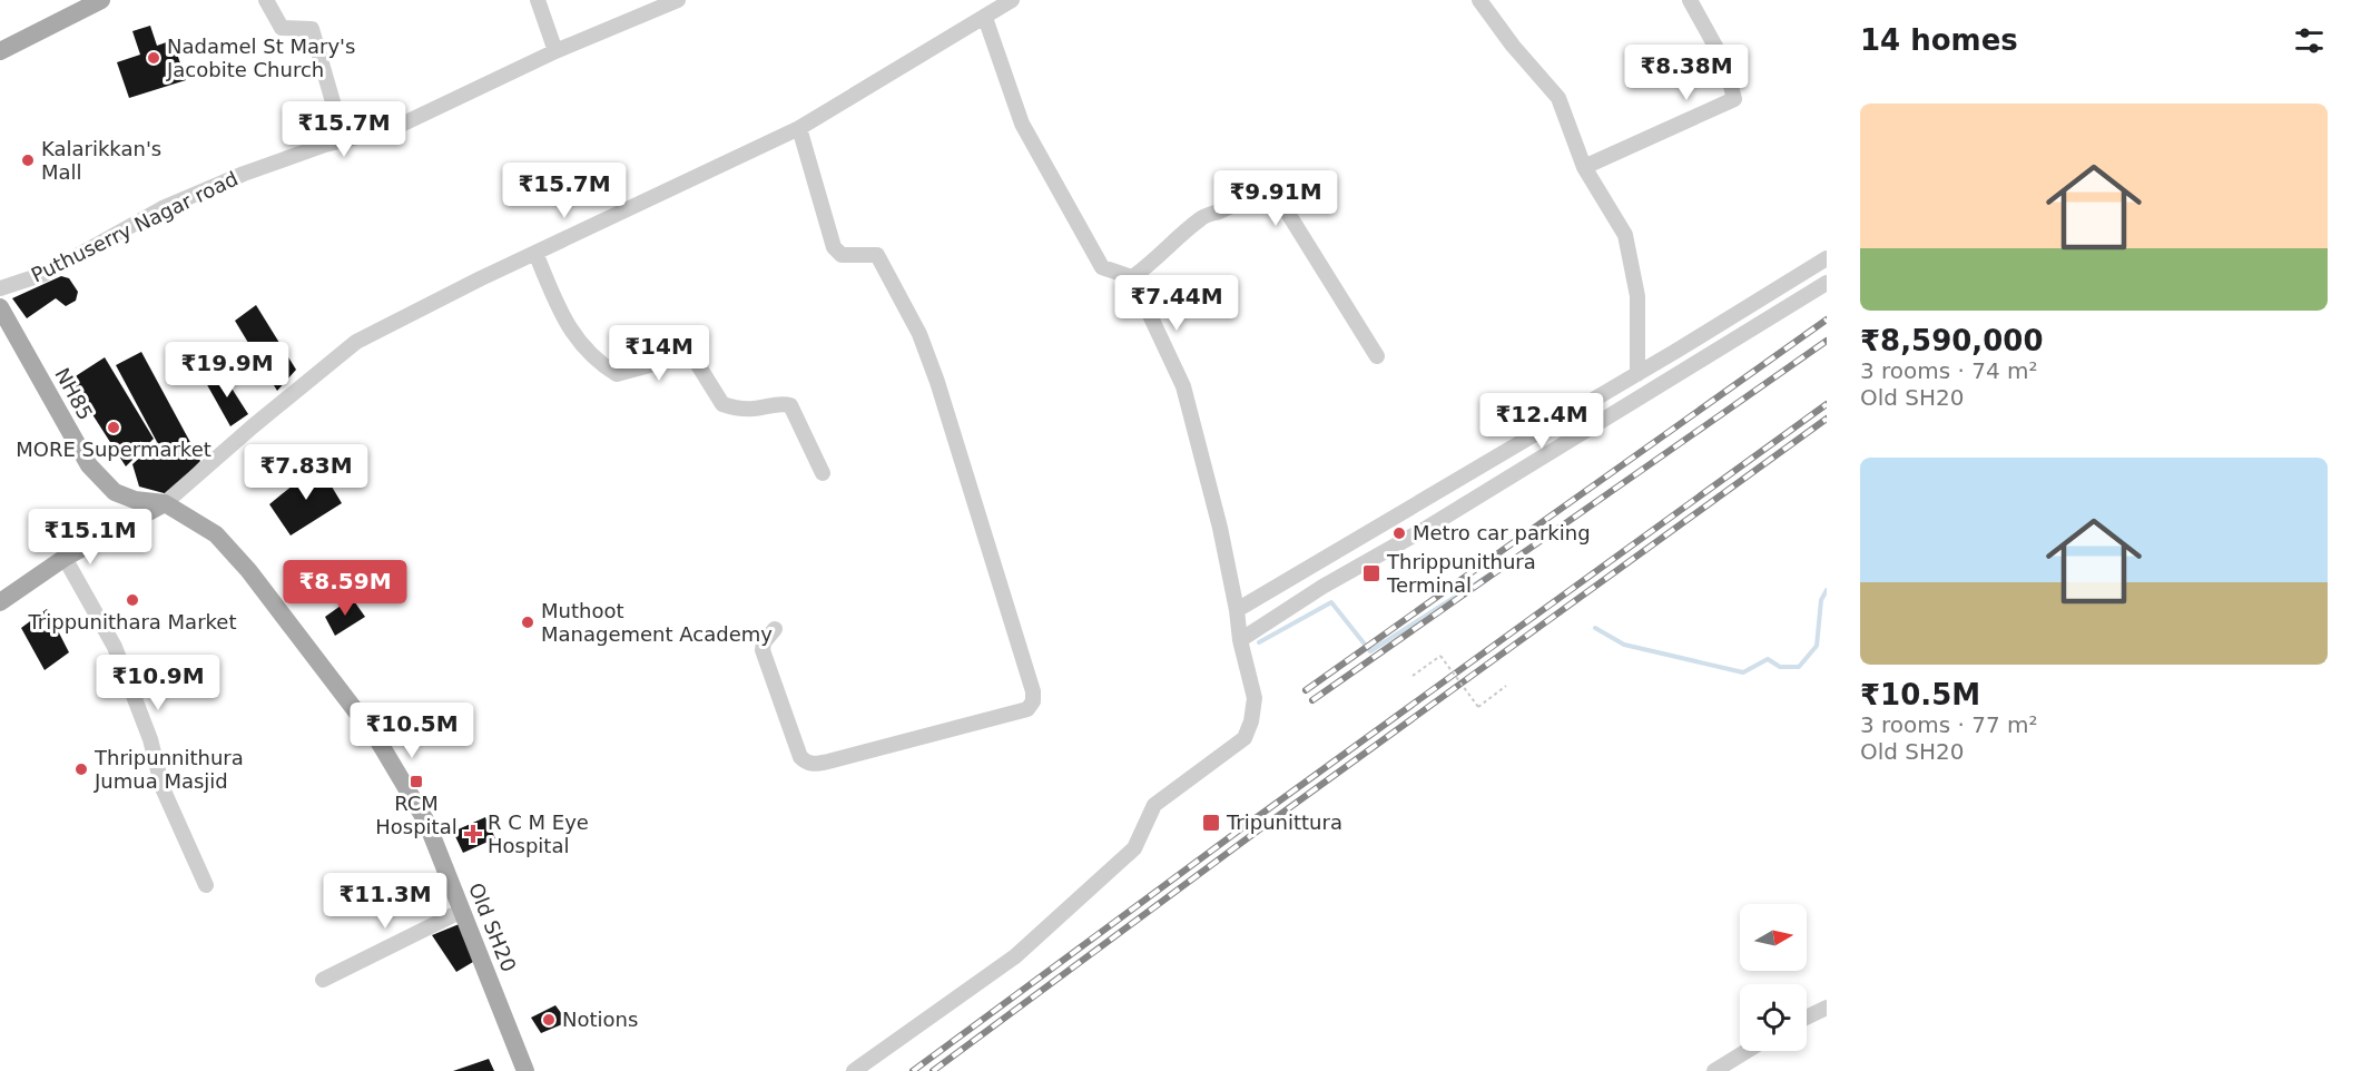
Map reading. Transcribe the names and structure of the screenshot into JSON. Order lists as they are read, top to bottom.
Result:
{
  "streets": {
    "main road": ["NH85", "Old SH20"],
    "street": ["Puthuserry Nagar road"]
  },
  "crossings": [
    ["NH85", "Old SH20"]
  ],
  "places": {
    "other": [
      "Nadamel St Mary's Jacobite Church",
      "Kalarikkan's Mall",
      "MORE Supermarket",
      "Metro car parking",
      "Trippunithara Market",
      "Muthoot Management Academy",
      "Thripunnithura Jumua Masjid",
      "Notions"
    ],
    "transit": ["Thrippunithura Terminal", "RCM Hospital", "Tripunittura"],
    "health": ["R C M Eye Hospital"]
  },
  "north": "right",
  "page": {
    "heading": "14 homes",
    "price": [
      "₹8.38M",
      "₹15.7M",
      "₹15.7M",
      "₹9.91M",
      "₹7.44M",
      "₹14M",
      "₹19.9M",
      "₹12.4M",
      "₹7.83M",
      "₹15.1M",
      "₹8.59M",
      "₹10.9M",
      "₹10.5M",
      "₹11.3M"
    ],
    "list": [
      {
        "name": "₹8,590,000",
        "note": "3 rooms · 74 m² · Old SH20"
      },
      {
        "name": "₹10.5M",
        "note": "3 rooms · 77 m² · Old SH20"
      }
    ]
  }
}
